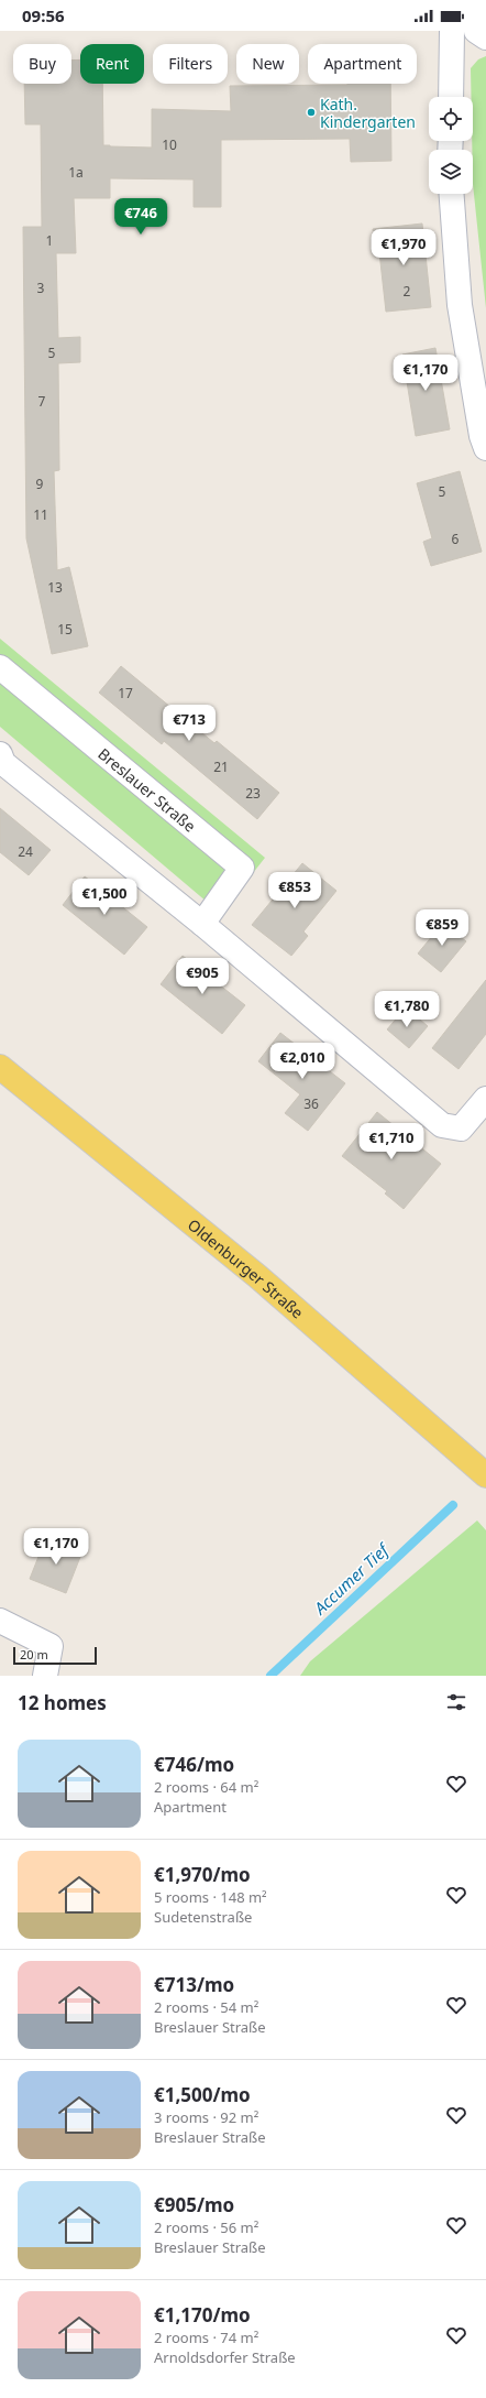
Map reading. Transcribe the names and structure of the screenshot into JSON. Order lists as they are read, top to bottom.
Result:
{
  "streets": {
    "main road": ["Oldenburger Straße"],
    "street": ["Breslauer Straße"]
  },
  "water": ["Accumer Tief"],
  "places": ["Kath. Kindergarten"],
  "house_numbers": [
    "10",
    "1a",
    "1",
    "3",
    "2",
    "5",
    "7",
    "9",
    "5",
    "11",
    "6",
    "13",
    "15",
    "17",
    "21",
    "23",
    "24",
    "36"
  ],
  "scale_bar": "20 m",
  "page": {
    "status": "09:56",
    "chip": [
      "Buy",
      "Rent",
      "Filters",
      "New",
      "Apartment"
    ],
    "price": [
      "€746",
      "€1,970",
      "€1,170",
      "€713",
      "€853",
      "€1,500",
      "€859",
      "€905",
      "€1,780",
      "€2,010",
      "€1,710",
      "€1,170"
    ],
    "scale": "20 m",
    "heading": "12 homes",
    "list": [
      {
        "name": "€746/mo",
        "note": "2 rooms · 64 m² · Apartment"
      },
      {
        "name": "€1,970/mo",
        "note": "5 rooms · 148 m² · Sudetenstraße"
      },
      {
        "name": "€713/mo",
        "note": "2 rooms · 54 m² · Breslauer Straße"
      },
      {
        "name": "€1,500/mo",
        "note": "3 rooms · 92 m² · Breslauer Straße"
      },
      {
        "name": "€905/mo",
        "note": "2 rooms · 56 m² · Breslauer Straße"
      },
      {
        "name": "€1,170/mo",
        "note": "2 rooms · 74 m² · Arnoldsdorfer Straße"
      }
    ]
  }
}
